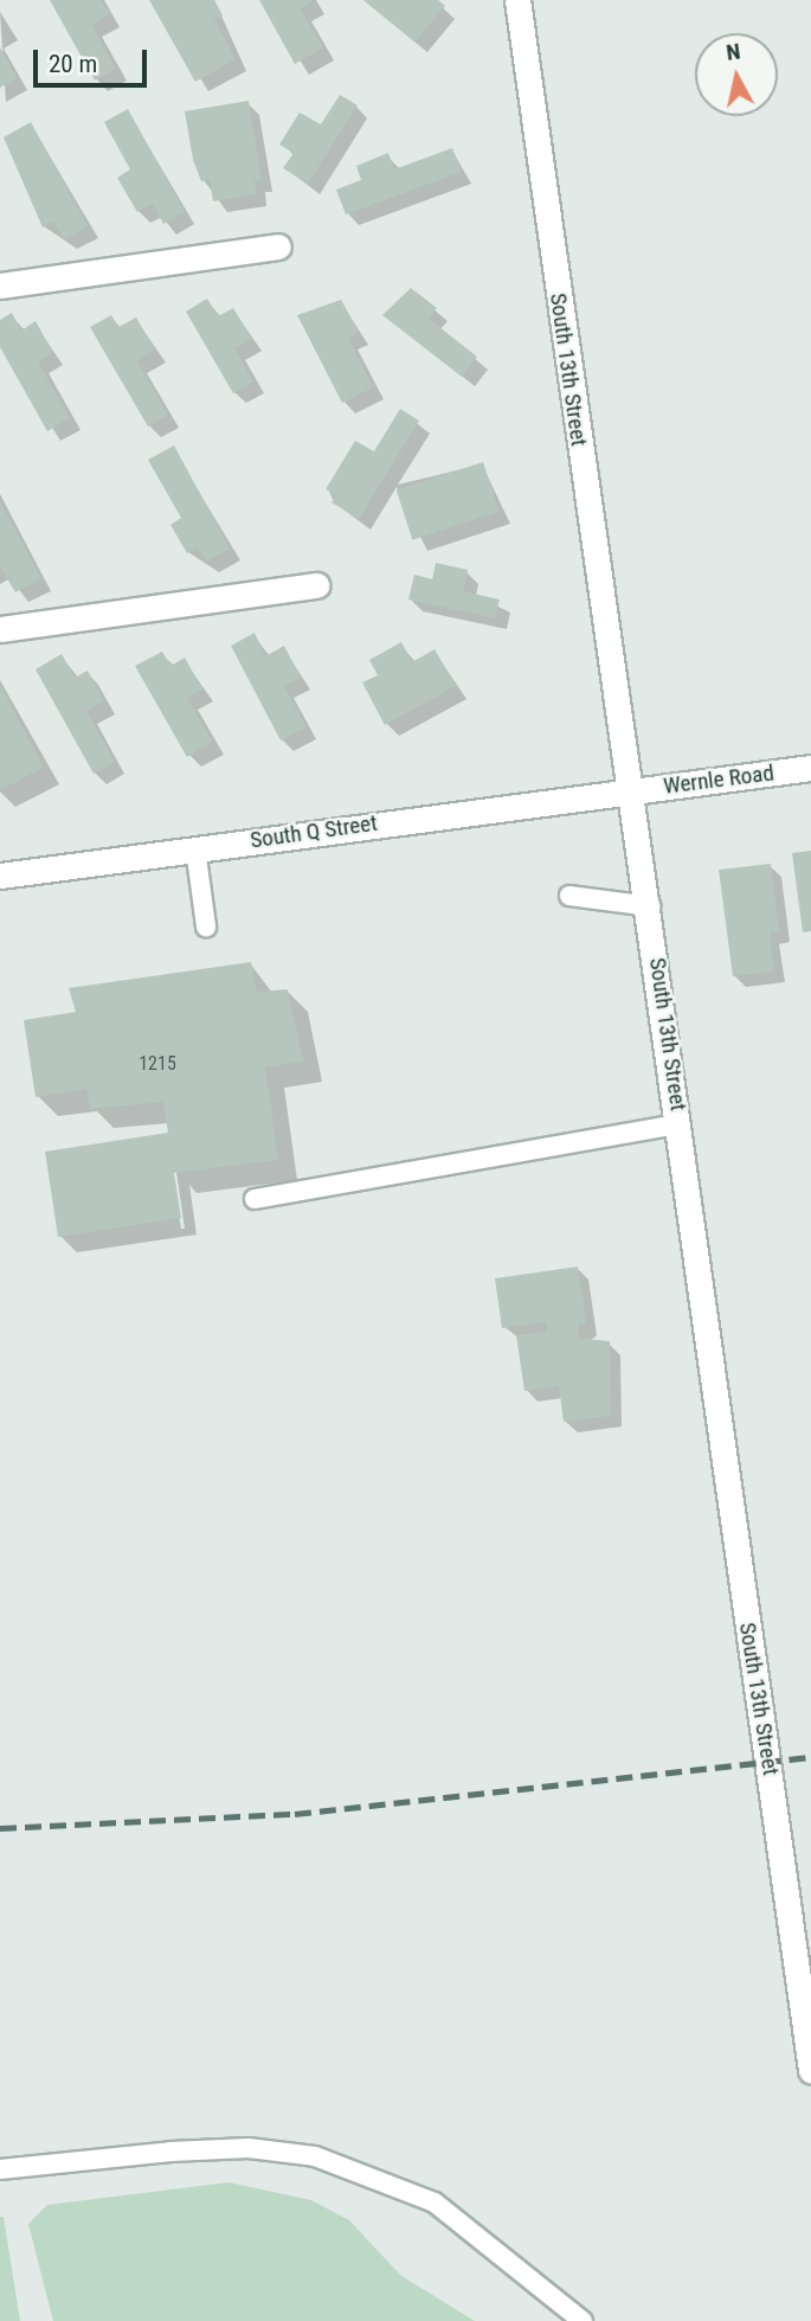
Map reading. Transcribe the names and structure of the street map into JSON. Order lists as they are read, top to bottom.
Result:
{
  "streets": {
    "street": ["South 13th Street", "Wernle Road", "South Q Street"]
  },
  "crossings": [
    ["South 13th Street", "Wernle Road"],
    ["South 13th Street", "South Q Street"],
    ["Wernle Road", "South Q Street"]
  ],
  "house_numbers": ["1215"],
  "scale_bar": "20 m",
  "north": "top"
}
